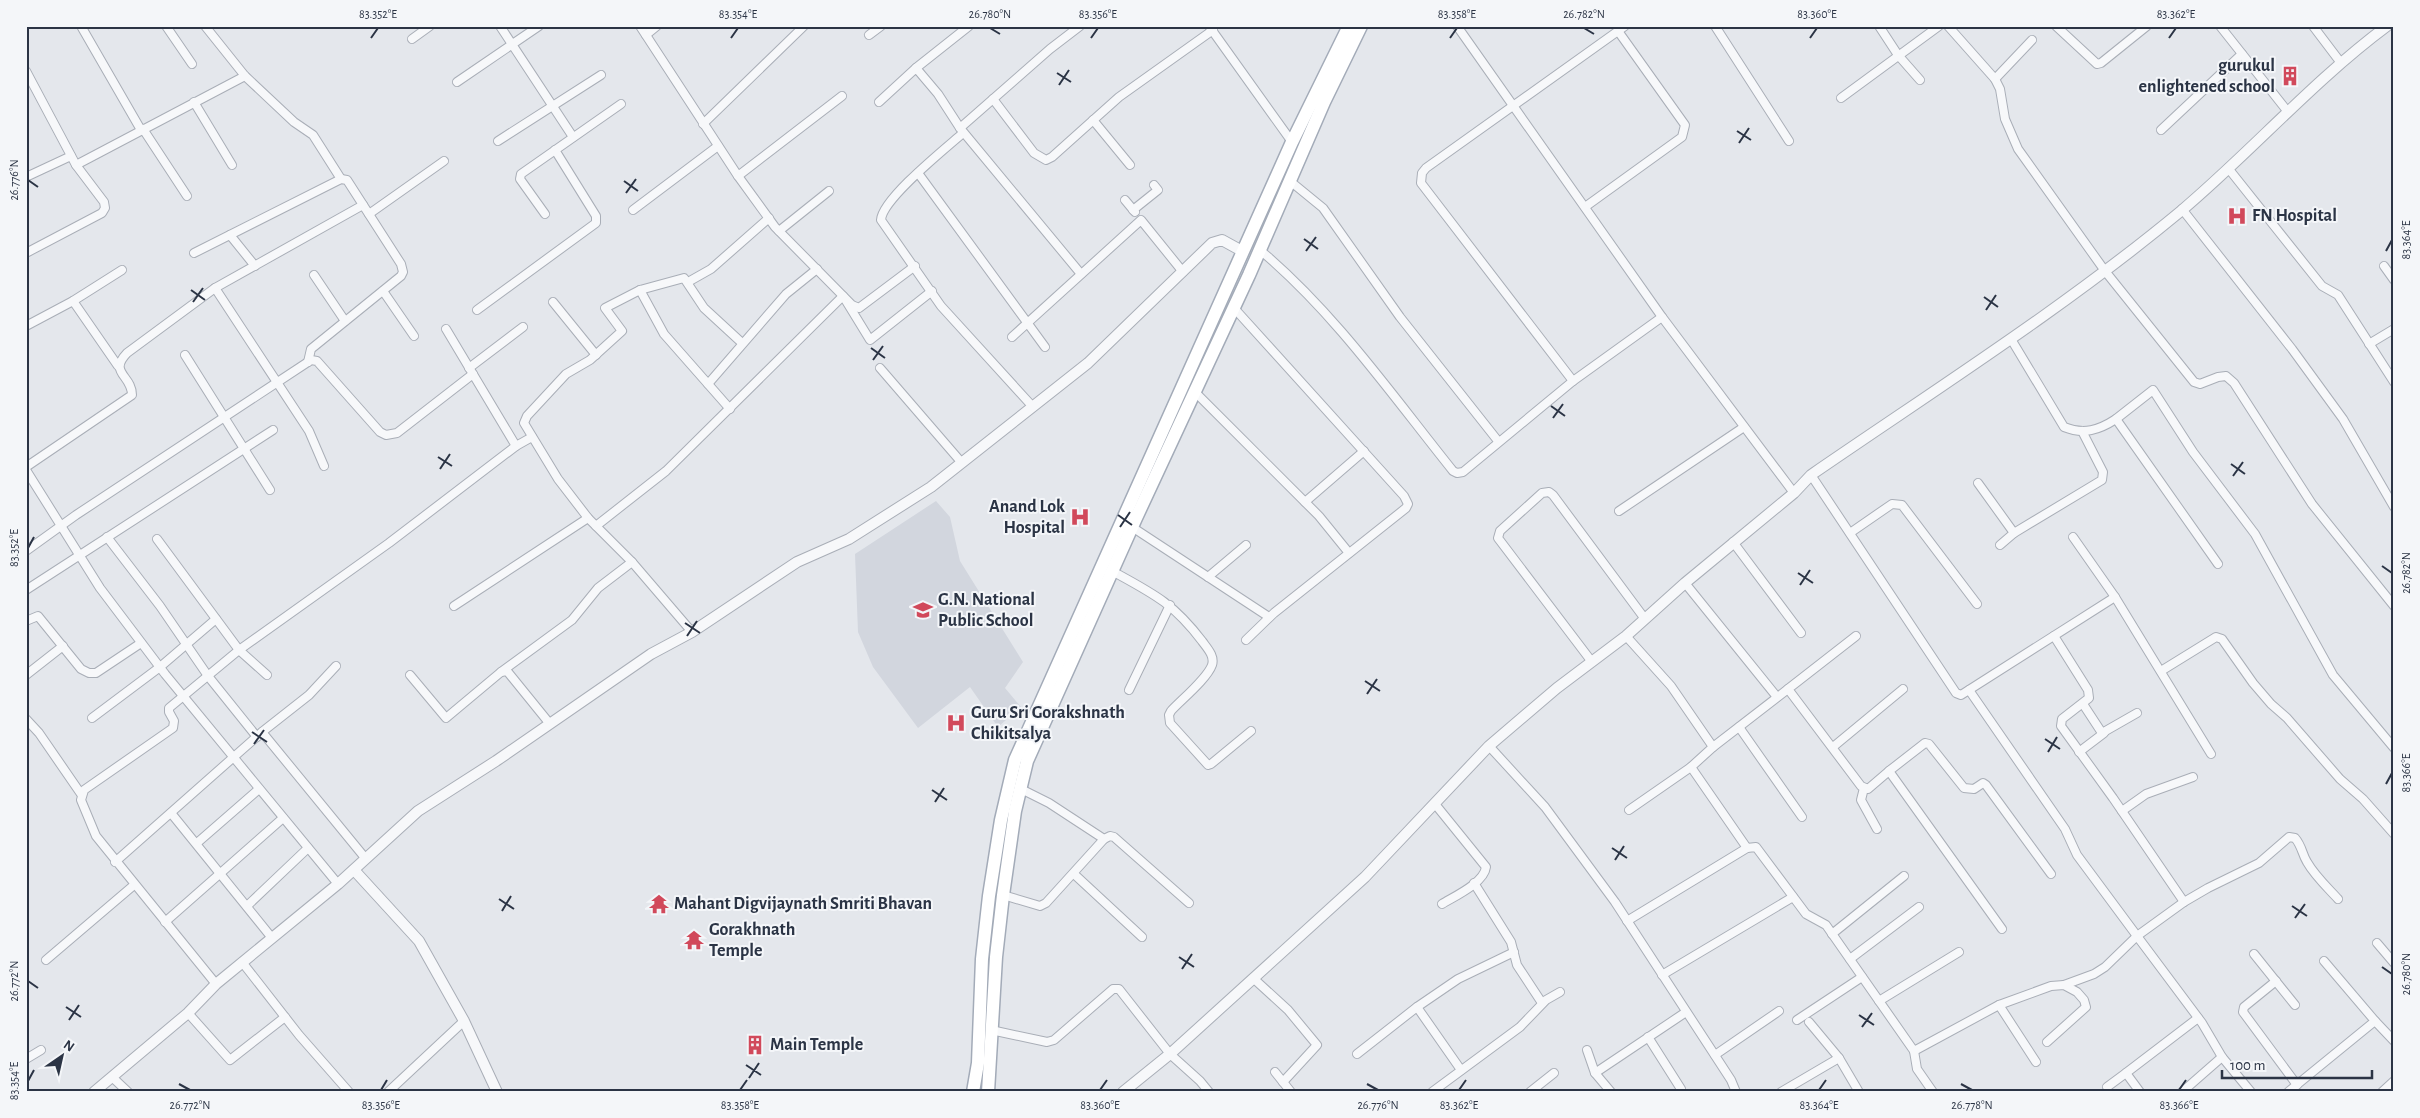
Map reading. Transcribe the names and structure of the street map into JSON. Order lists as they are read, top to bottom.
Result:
{
  "places": {
    "building": ["gurukul enlightened school", "Main Temple"],
    "hospital": ["FN Hospital", "Anand Lok Hospital", "Guru Sri Gorakshnath Chikitsalya"],
    "school or university": ["G.N. National Public School"],
    "temple": ["Mahant Digvijaynath Smriti Bhavan", "Gorakhnath Temple"]
  },
  "scale_bar": "100 m",
  "north": "top right",
  "coordinates": [
    "83.352°E",
    "83.354°E",
    "26.780°N",
    "83.356°E",
    "83.358°E",
    "26.782°N",
    "83.360°E",
    "83.362°E",
    "26.776°N",
    "83.364°E",
    "83.366°E",
    "26.772°N",
    "26.778°N"
  ]
}
